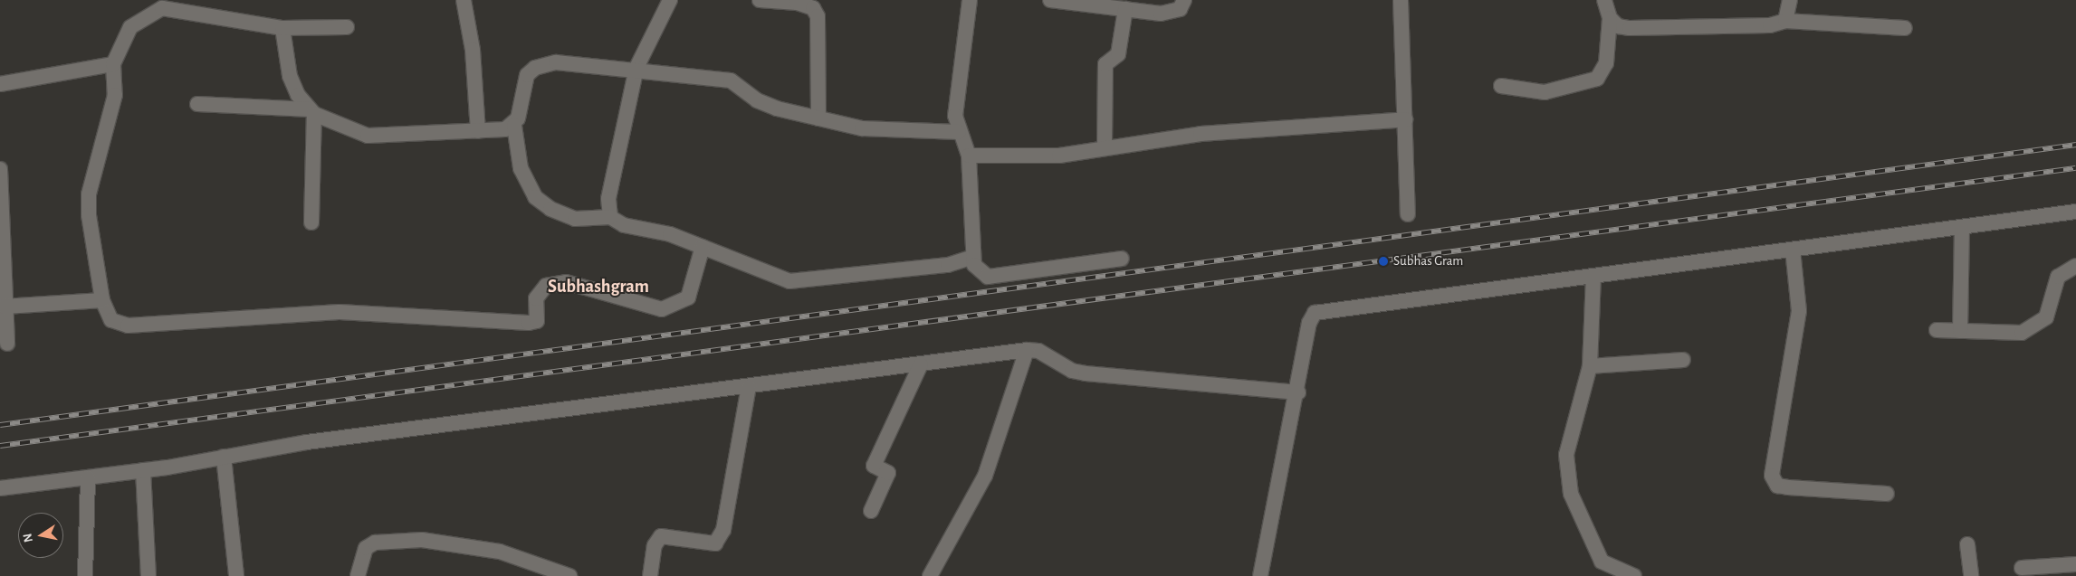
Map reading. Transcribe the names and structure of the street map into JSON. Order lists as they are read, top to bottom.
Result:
{
  "districts": ["Subhashgram"],
  "places": ["Subhas Gram"],
  "north": "left"
}
